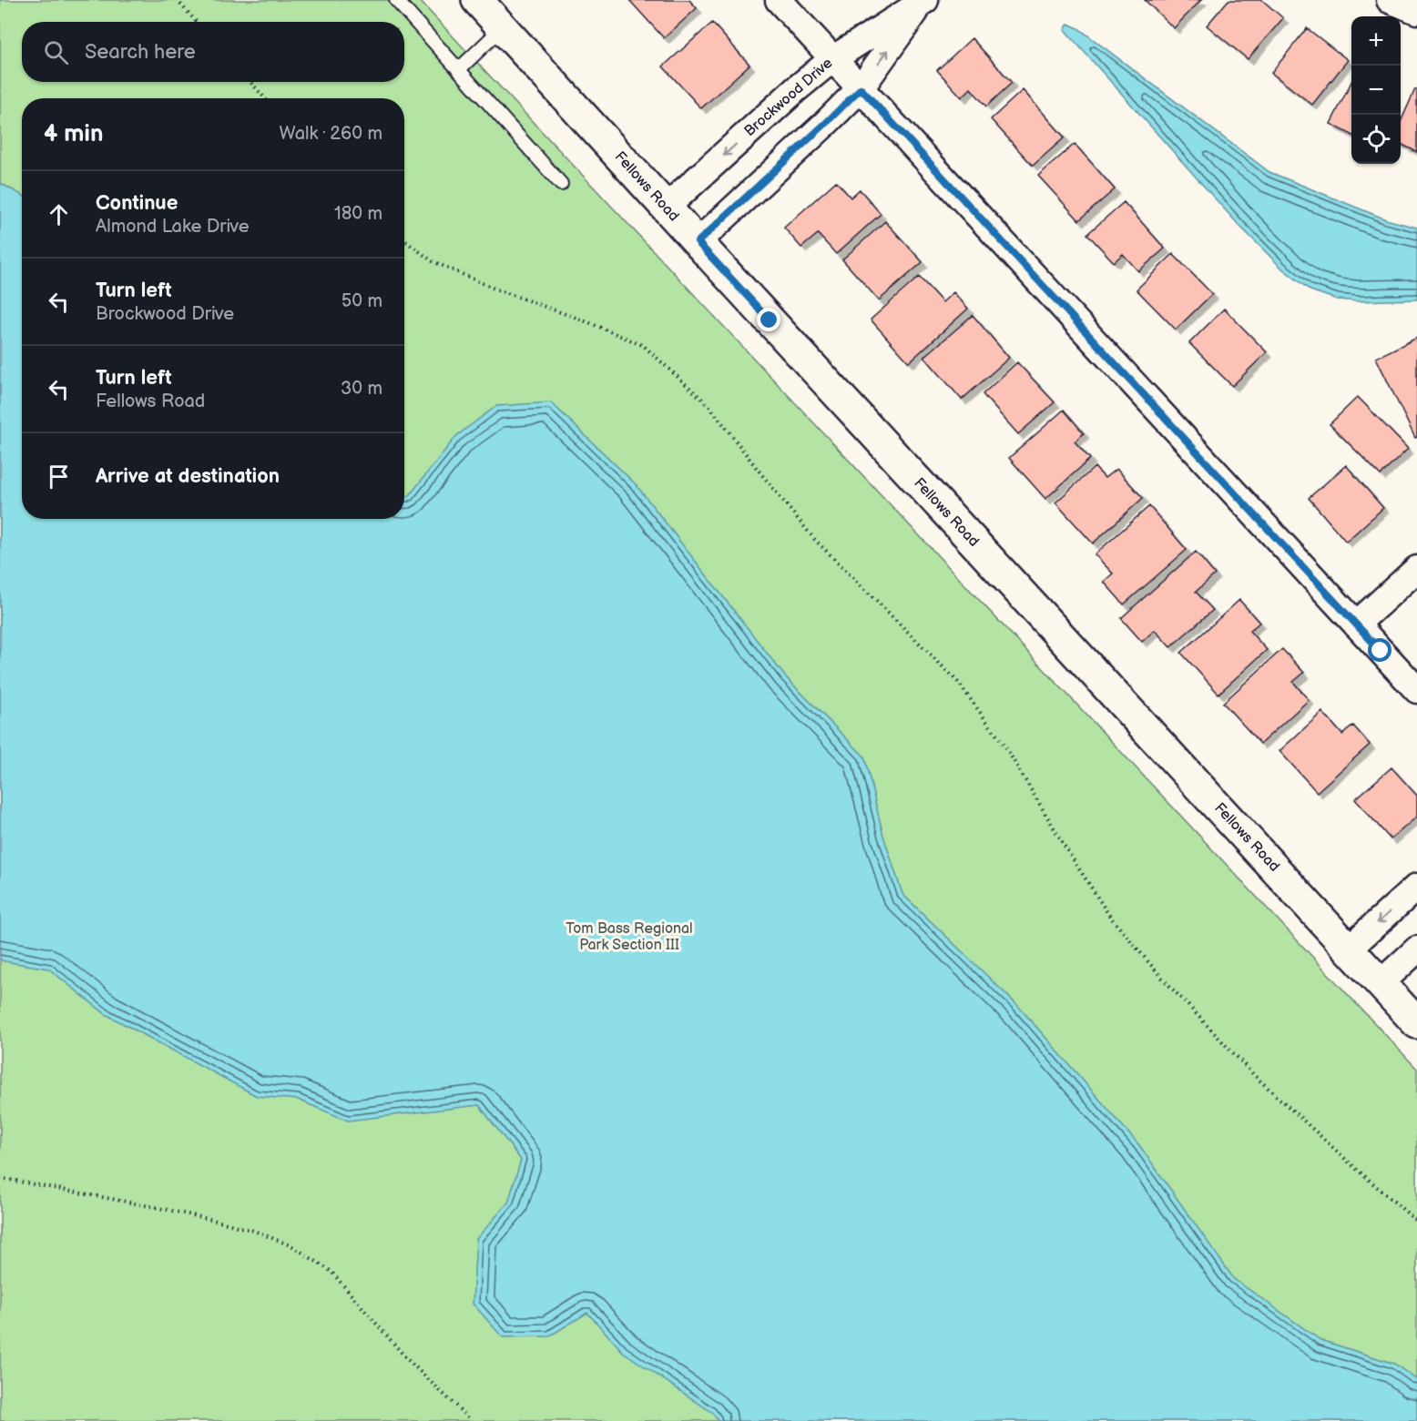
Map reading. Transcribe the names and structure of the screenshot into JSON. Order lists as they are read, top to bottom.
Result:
{
  "streets": {
    "street": ["Brockwood Drive", "Fellows Road"]
  },
  "crossings": [
    ["Brockwood Drive", "Fellows Road"]
  ],
  "parks": ["Tom Bass Regional Park Section III"],
  "page": {
    "map_buttons": ["+", "−"],
    "search": "Search here",
    "heading": ["4 min", "Walk · 260 m"],
    "list": [
      ["Continue", "Almond Lake Drive", "180 m"],
      ["Turn left", "Brockwood Drive", "50 m"],
      ["Turn left", "Fellows Road", "30 m"],
      "Arrive at destination"
    ]
  }
}
